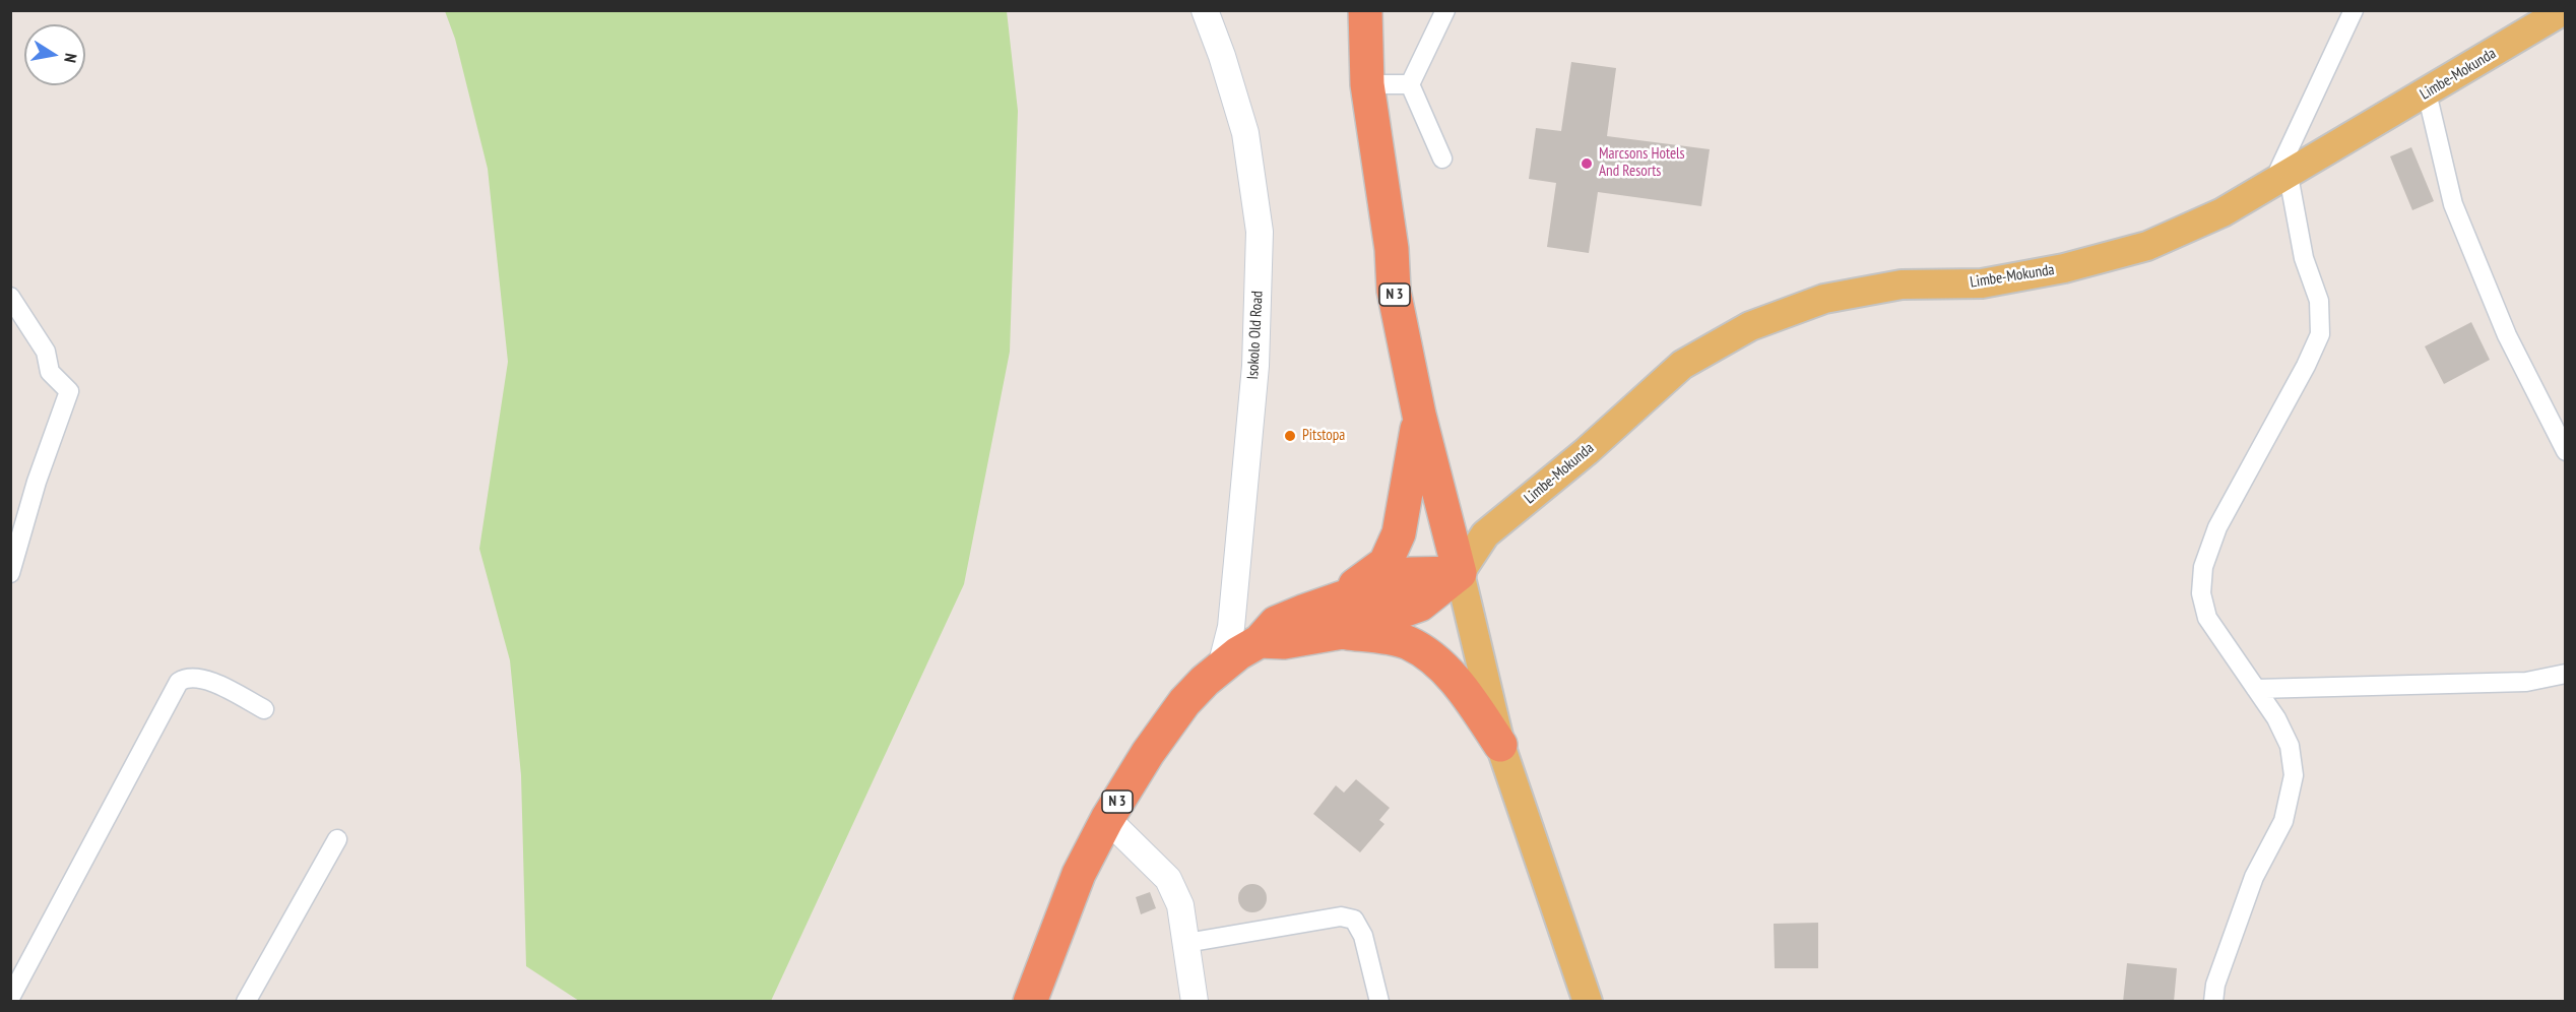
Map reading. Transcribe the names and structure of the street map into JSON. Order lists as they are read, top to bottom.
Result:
{
  "streets": {
    "highway": ["N 3"],
    "main road": ["Limbe-Mokunda"],
    "street": ["Isokolo Old Road"]
  },
  "crossings": [
    ["Limbe-Mokunda", "N 3"],
    ["N 3", "Isokolo Old Road"]
  ],
  "places": ["Marcsons Hotels And Resorts", "Pitstopa"],
  "north": "right"
}
